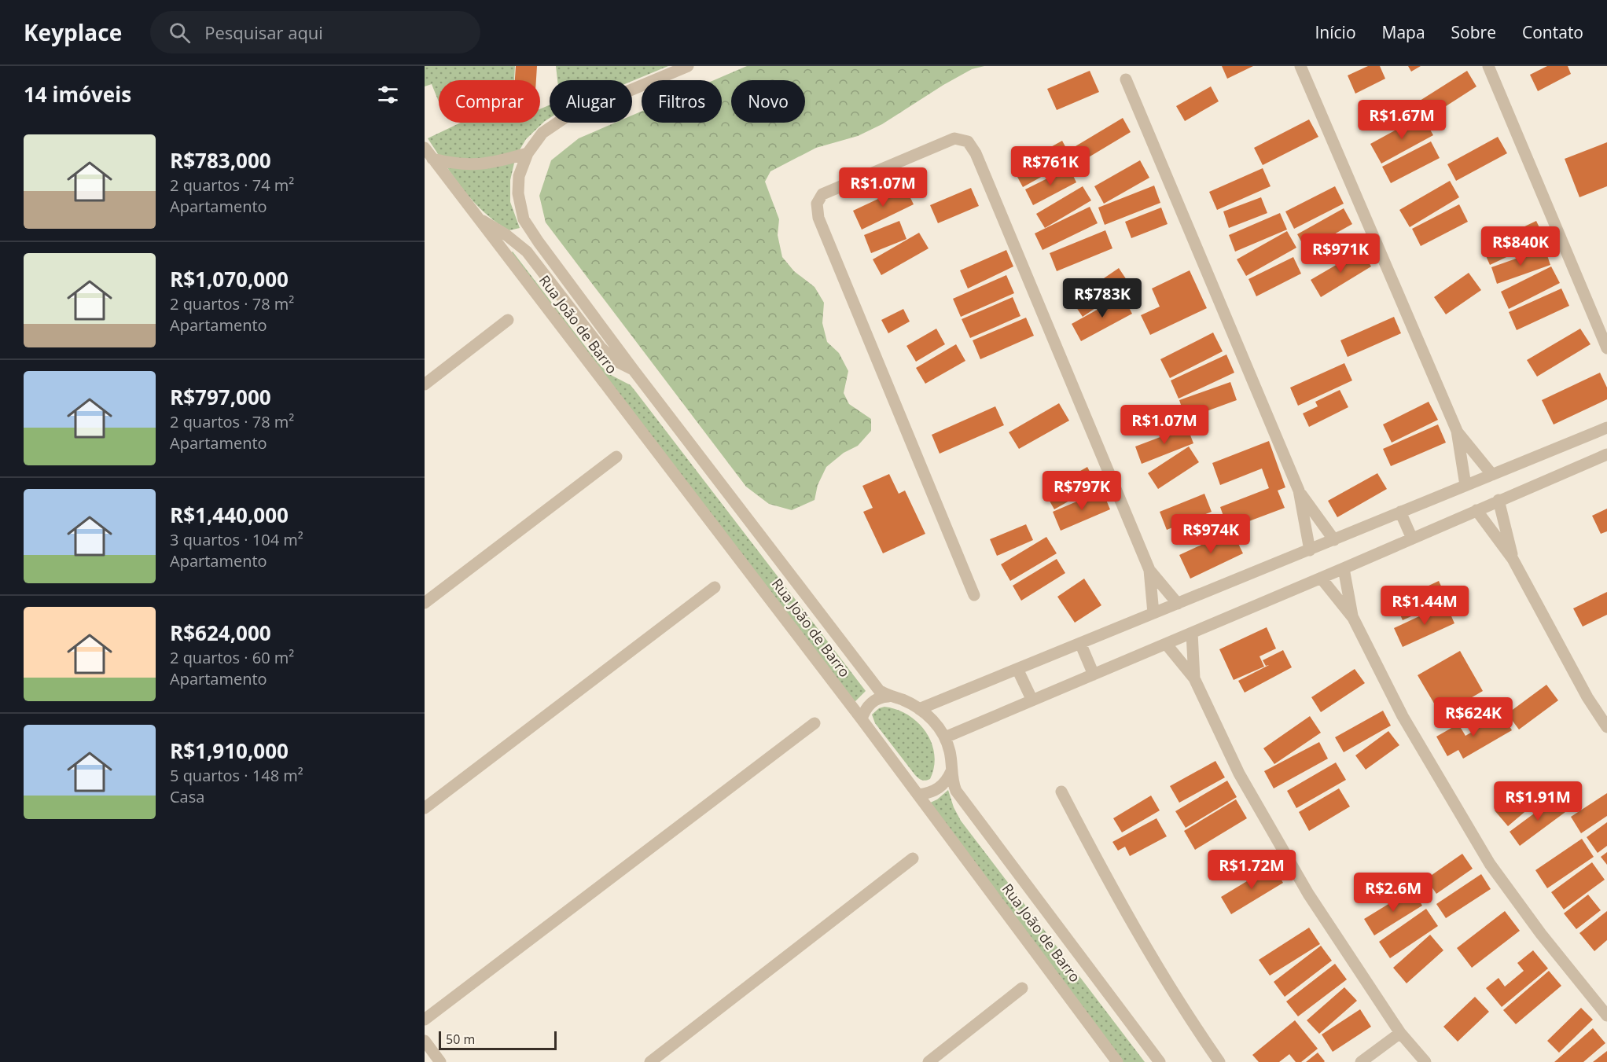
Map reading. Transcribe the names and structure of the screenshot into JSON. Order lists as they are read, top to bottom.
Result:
{
  "streets": {
    "street": ["Rua João de Barro"]
  },
  "scale_bar": "50 m",
  "page": {
    "header": "Keyplace",
    "search": "Pesquisar aqui",
    "nav": [
      "Início",
      "Mapa",
      "Sobre",
      "Contato"
    ],
    "heading": "14 imóveis",
    "chip": [
      "Comprar",
      "Alugar",
      "Filtros",
      "Novo"
    ],
    "price": [
      "R$1.67M",
      "R$761K",
      "R$1.07M",
      "R$840K",
      "R$971K",
      "R$783K",
      "R$1.07M",
      "R$797K",
      "R$974K",
      "R$1.44M",
      "R$624K",
      "R$1.91M",
      "R$1.72M",
      "R$2.6M"
    ],
    "list": [
      {
        "name": "R$783,000",
        "note": "2 quartos · 74 m² · Apartamento"
      },
      {
        "name": "R$1,070,000",
        "note": "2 quartos · 78 m² · Apartamento"
      },
      {
        "name": "R$797,000",
        "note": "2 quartos · 78 m² · Apartamento"
      },
      {
        "name": "R$1,440,000",
        "note": "3 quartos · 104 m² · Apartamento"
      },
      {
        "name": "R$624,000",
        "note": "2 quartos · 60 m² · Apartamento"
      },
      {
        "name": "R$1,910,000",
        "note": "5 quartos · 148 m² · Casa"
      }
    ],
    "scale": "50 m"
  }
}
